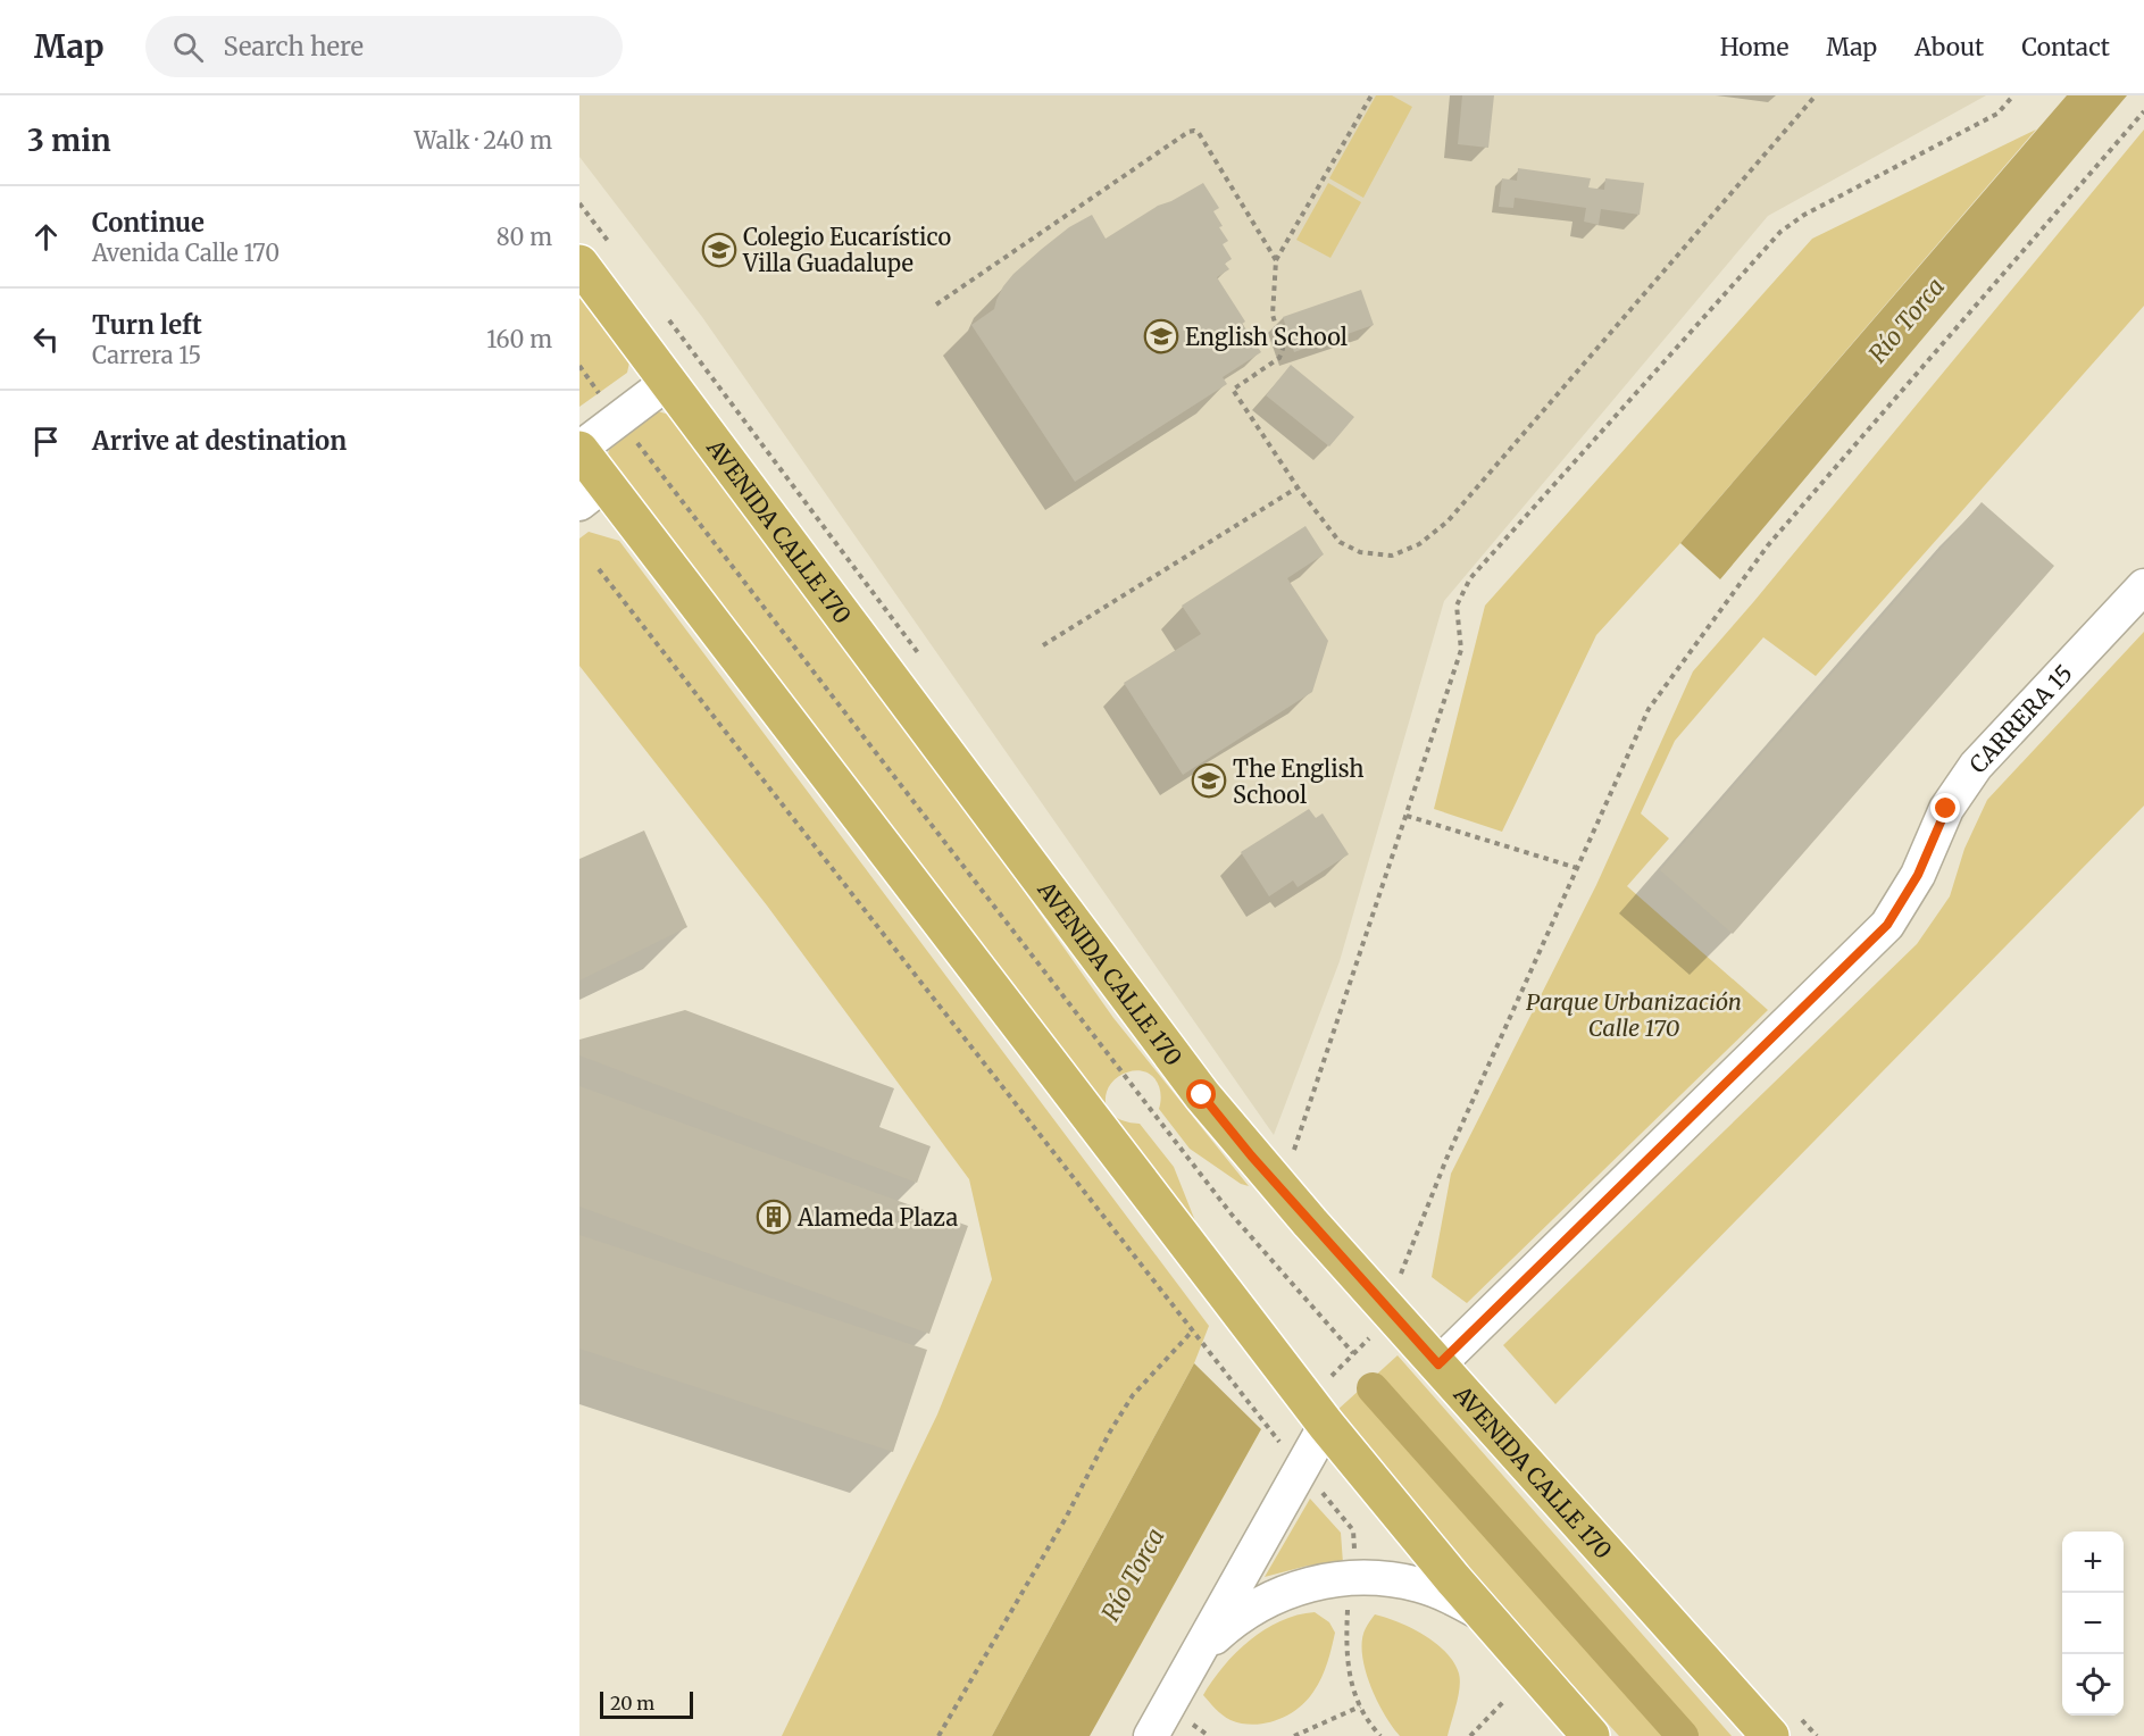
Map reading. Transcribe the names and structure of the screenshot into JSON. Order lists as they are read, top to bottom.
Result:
{
  "streets": {
    "main road": ["AVENIDA CALLE 170"],
    "street": ["CARRERA 15"]
  },
  "crossings": [
    ["AVENIDA CALLE 170", "CARRERA 15"]
  ],
  "water": ["Río Torca"],
  "parks": ["Parque Urbanización Calle 170"],
  "places": {
    "school or university": ["Colegio Eucarístico Villa Guadalupe", "English School", "The English School"],
    "building": ["Alameda Plaza"]
  },
  "scale_bar": "20 m",
  "page": {
    "header": "Map",
    "search": "Search here",
    "nav": [
      "Home",
      "Map",
      "About",
      "Contact"
    ],
    "heading": ["3 min", "Walk · 240 m"],
    "list": [
      ["Continue", "Avenida Calle 170", "80 m"],
      ["Turn left", "Carrera 15", "160 m"],
      "Arrive at destination"
    ],
    "map_buttons": ["+", "−"],
    "scale": "20 m"
  }
}
